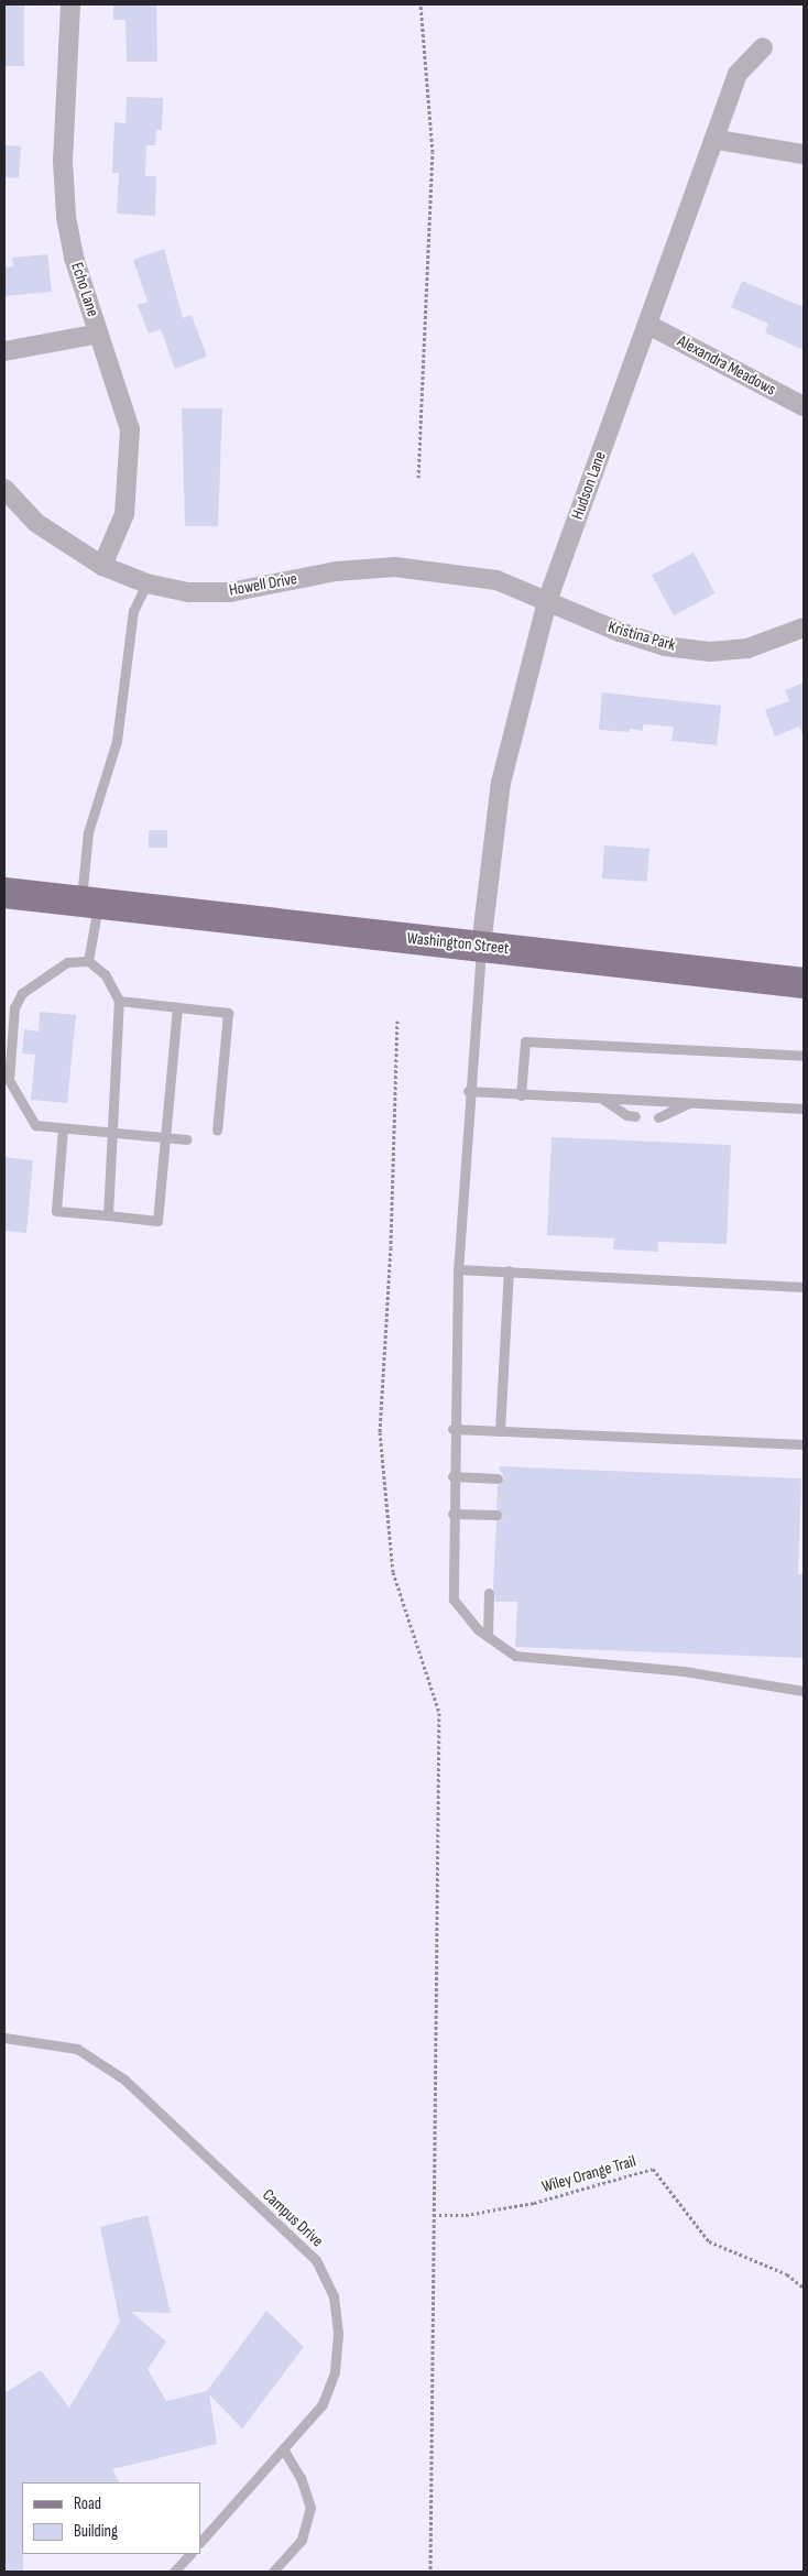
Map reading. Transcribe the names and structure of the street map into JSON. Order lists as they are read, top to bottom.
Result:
{
  "streets": {
    "main road": ["Washington Street"],
    "street": [
      "Echo Lane",
      "Alexandra Meadows",
      "Hudson Lane",
      "Howell Drive",
      "Kristina Park"
    ],
    "lane": ["Campus Drive"],
    "path": ["Wiley Orange Trail"]
  },
  "crossings": [
    ["Echo Lane", "Howell Drive"],
    ["Alexandra Meadows", "Hudson Lane"],
    ["Hudson Lane", "Howell Drive"],
    ["Hudson Lane", "Kristina Park"],
    ["Hudson Lane", "Washington Street"],
    ["Howell Drive", "Kristina Park"]
  ],
  "legend": ["Road", "Building"]
}
